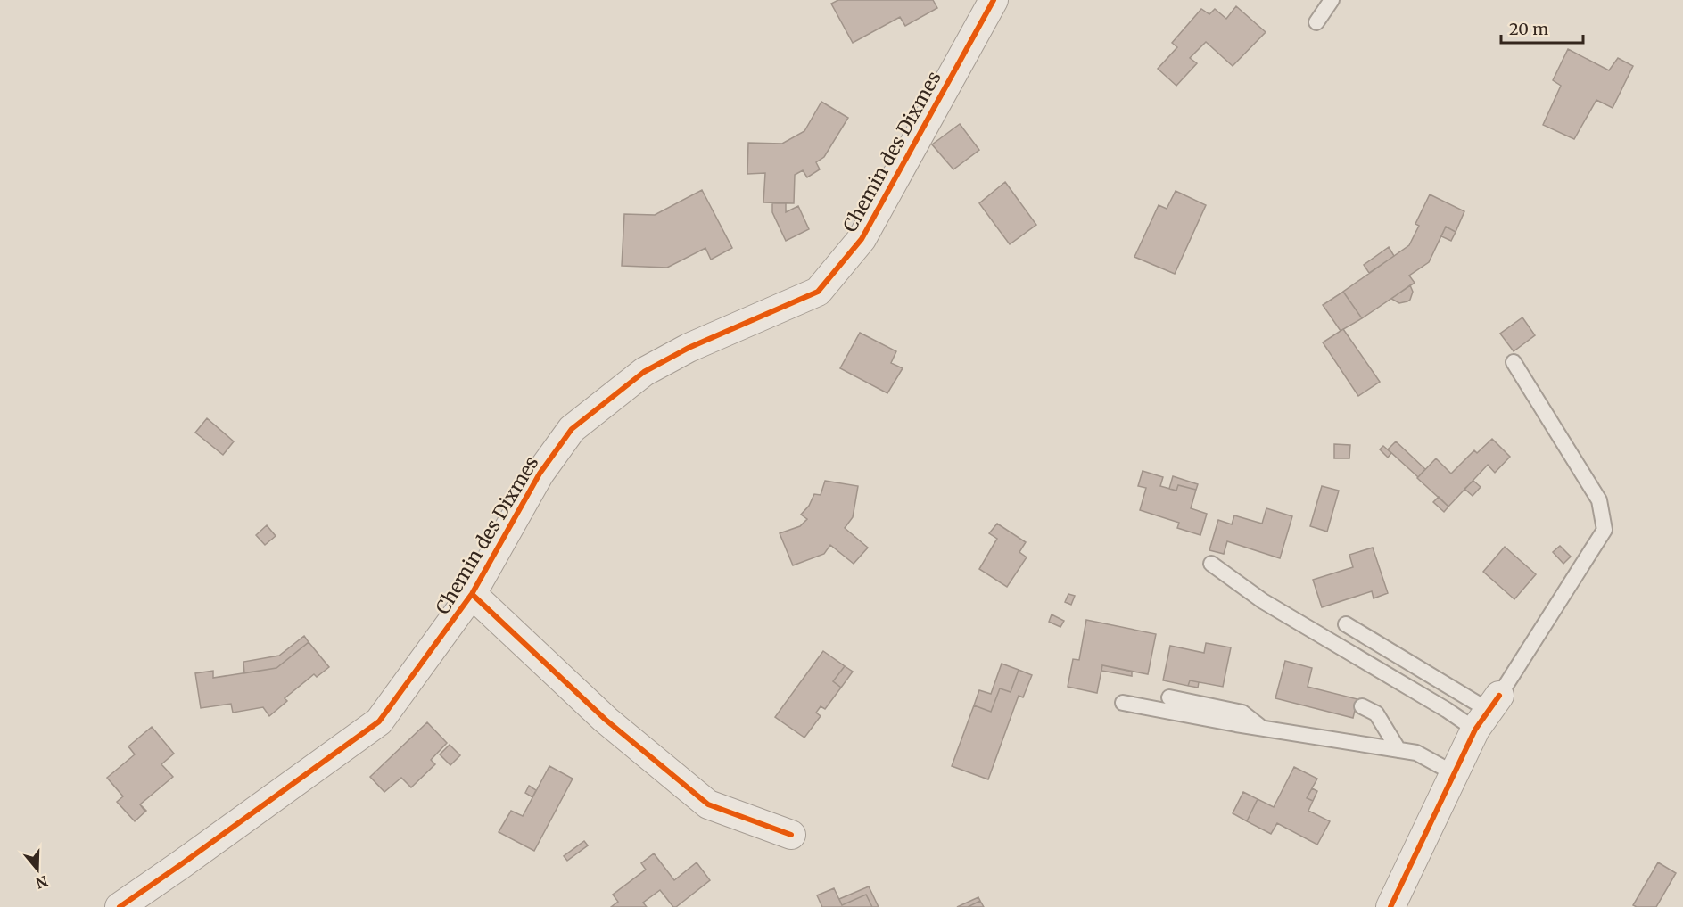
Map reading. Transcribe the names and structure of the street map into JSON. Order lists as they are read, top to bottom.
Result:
{
  "streets": {
    "street": ["Chemin des Dixmes"]
  },
  "scale_bar": "20 m",
  "north": "bottom"
}
